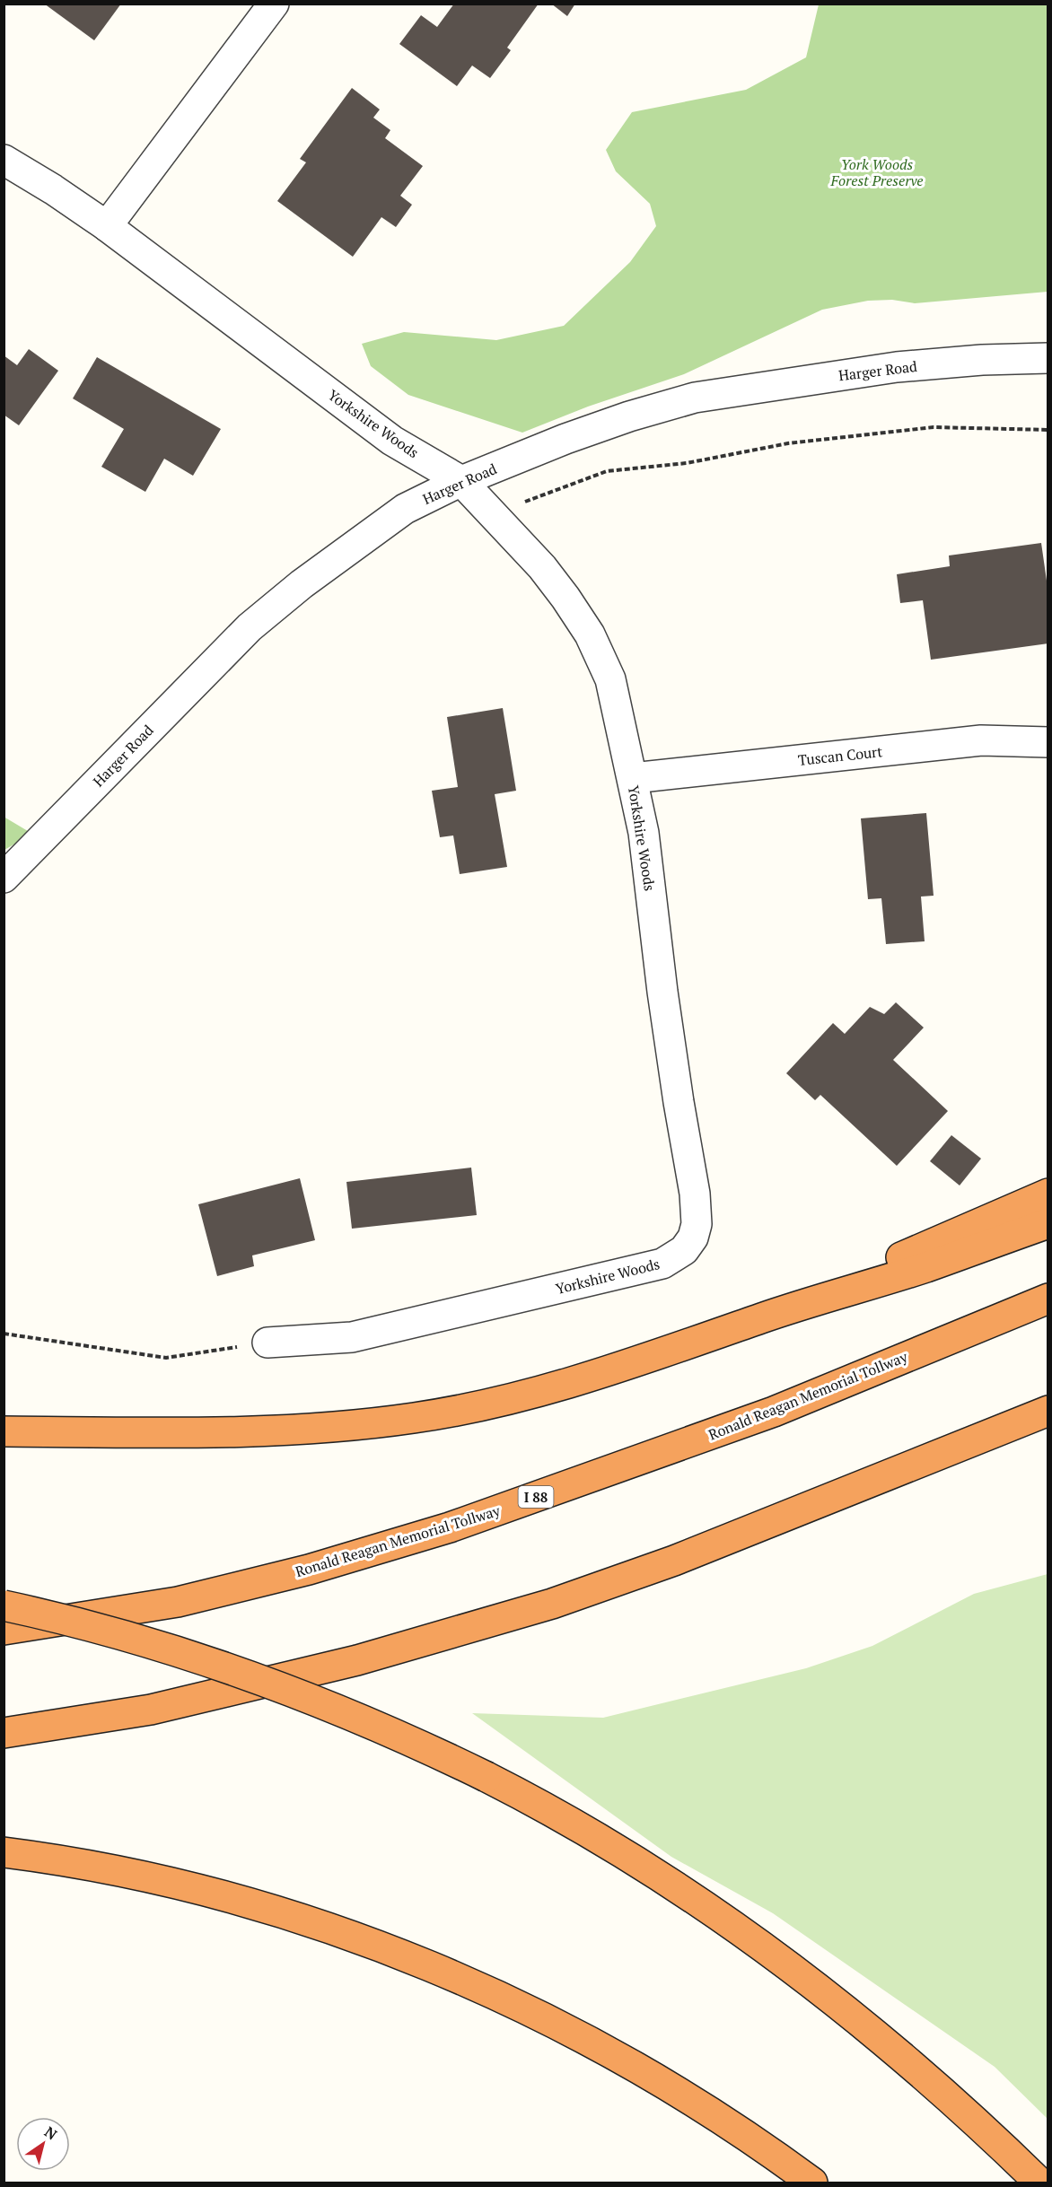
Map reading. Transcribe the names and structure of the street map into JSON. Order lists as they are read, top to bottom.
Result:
{
  "streets": {
    "highway": ["Ronald Reagan Memorial Tollway", "I 88"],
    "street": ["Harger Road", "Yorkshire Woods", "Tuscan Court"]
  },
  "crossings": [
    ["Harger Road", "Yorkshire Woods"],
    ["Yorkshire Woods", "Tuscan Court"]
  ],
  "parks": ["York Woods Forest Preserve"],
  "north": "top right"
}
